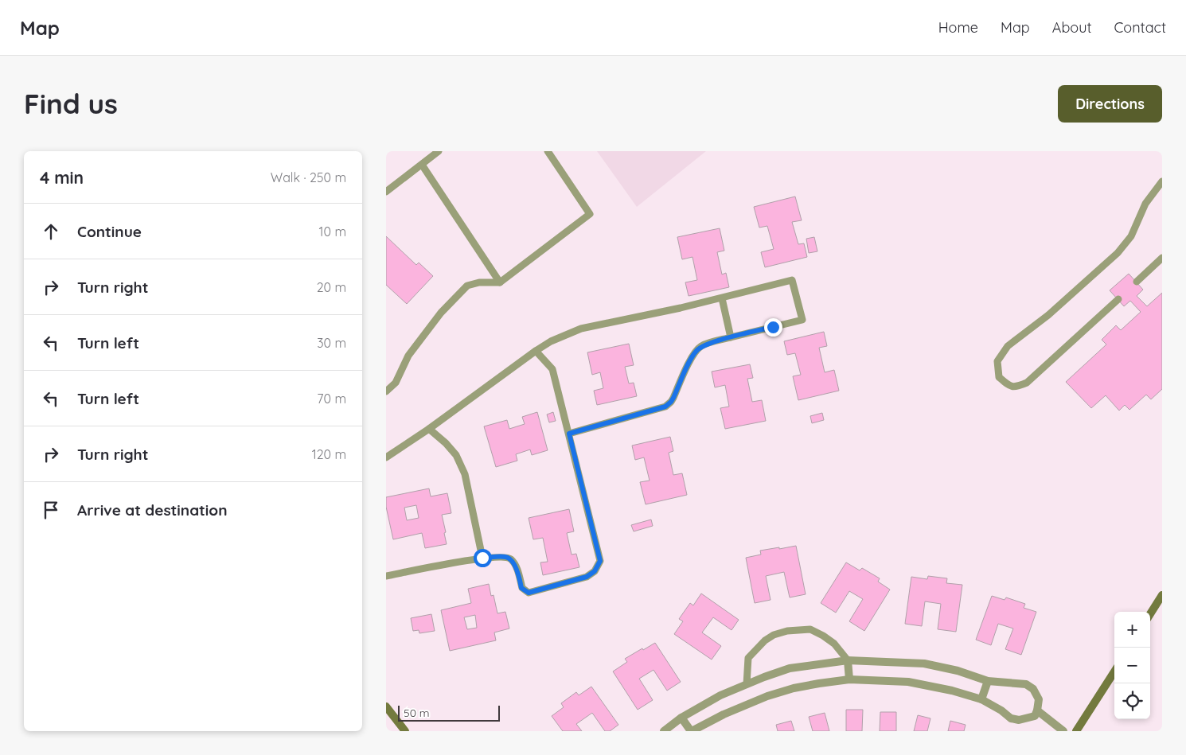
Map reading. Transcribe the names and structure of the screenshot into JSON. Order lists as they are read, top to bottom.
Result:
{
  "scale_bar": "50 m",
  "page": {
    "header": "Map",
    "nav": [
      "Home",
      "Map",
      "About",
      "Contact"
    ],
    "buttons": "Directions",
    "title": "Find us",
    "heading": ["4 min", "Walk · 250 m"],
    "list": [
      ["Continue", "10 m"],
      ["Turn right", "20 m"],
      ["Turn left", "30 m"],
      ["Turn left", "70 m"],
      ["Turn right", "120 m"],
      "Arrive at destination"
    ],
    "map_buttons": ["+", "−"],
    "scale": "50 m"
  }
}
